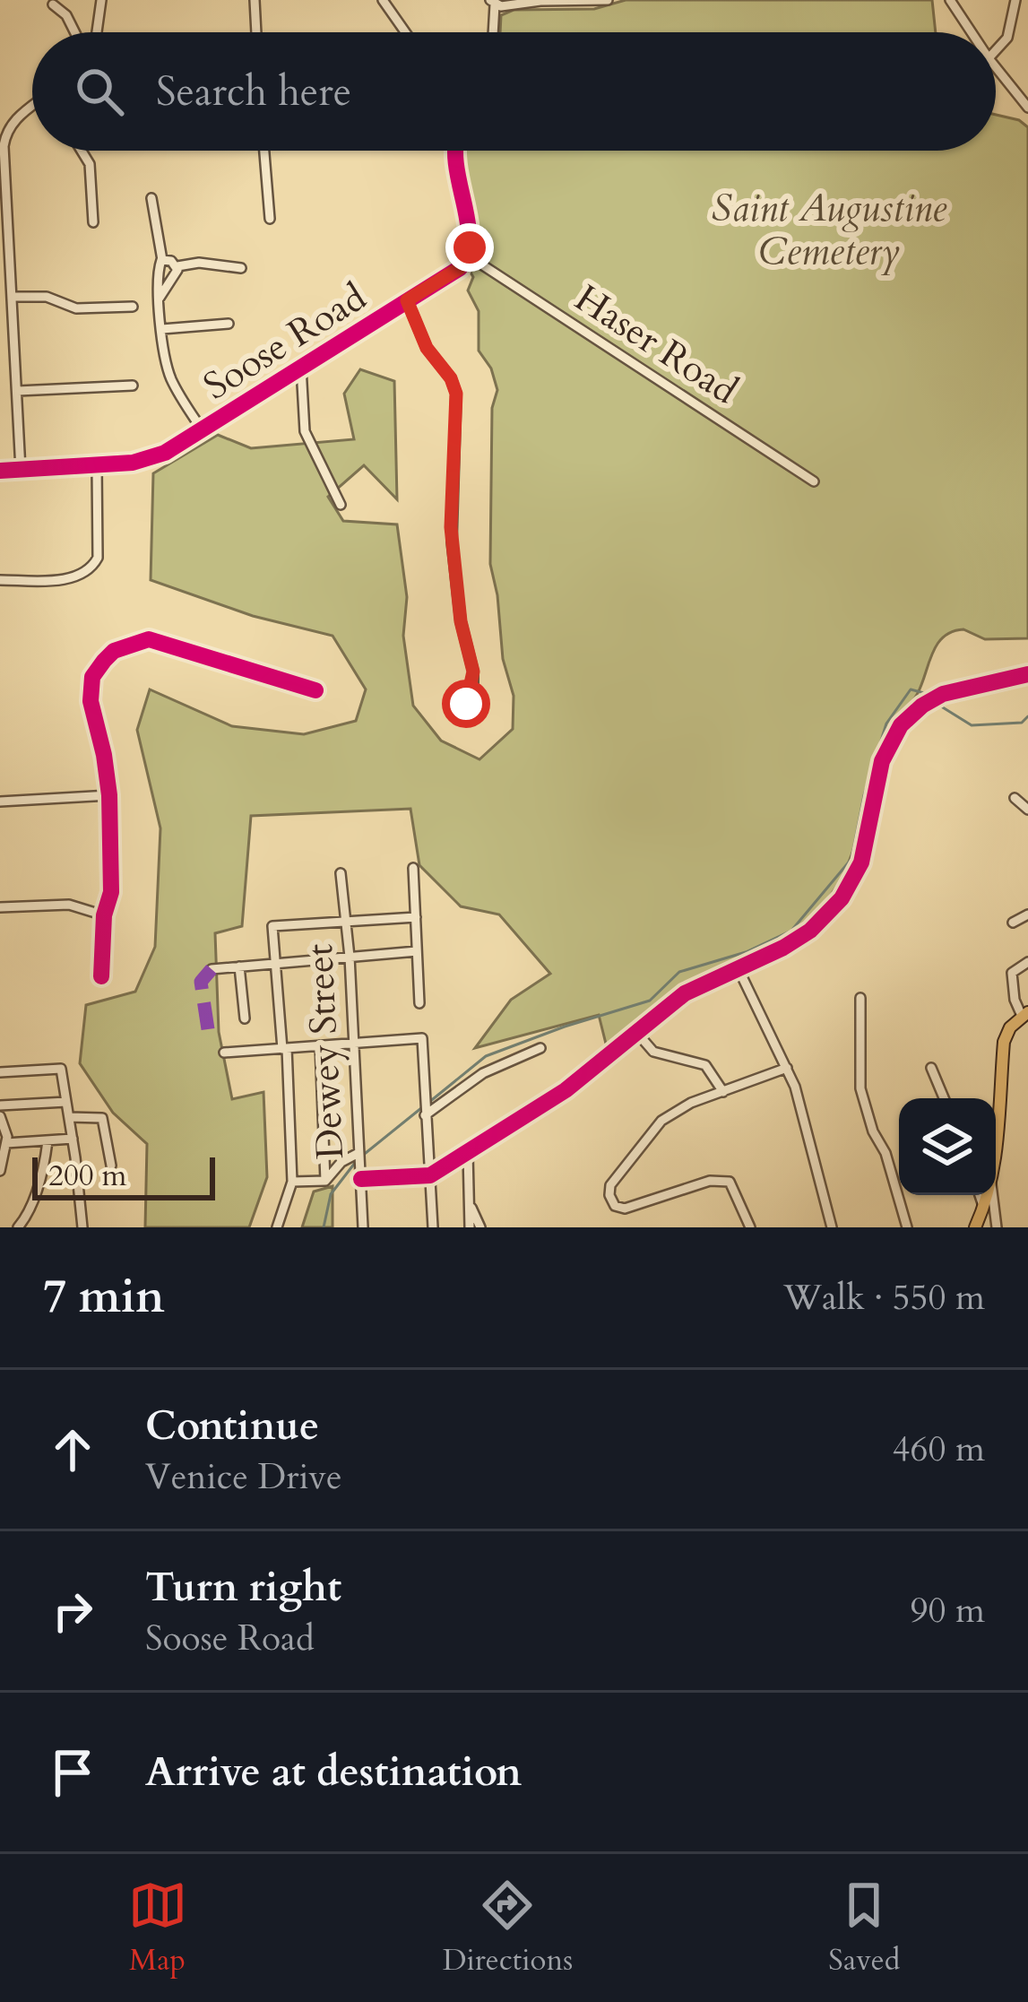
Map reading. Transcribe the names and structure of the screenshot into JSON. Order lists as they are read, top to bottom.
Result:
{
  "streets": {
    "street": ["Soose Road", "Haser Road", "Dewey Street"]
  },
  "crossings": [
    ["Soose Road", "Haser Road"]
  ],
  "parks": ["Saint Augustine Cemetery"],
  "scale_bar": "200 m",
  "page": {
    "search": "Search here",
    "scale": "200 m",
    "heading": ["7 min", "Walk · 550 m"],
    "list": [
      ["Continue", "Venice Drive", "460 m"],
      ["Turn right", "Soose Road", "90 m"],
      "Arrive at destination"
    ],
    "nav": ["Map", "Directions", "Saved"]
  }
}
